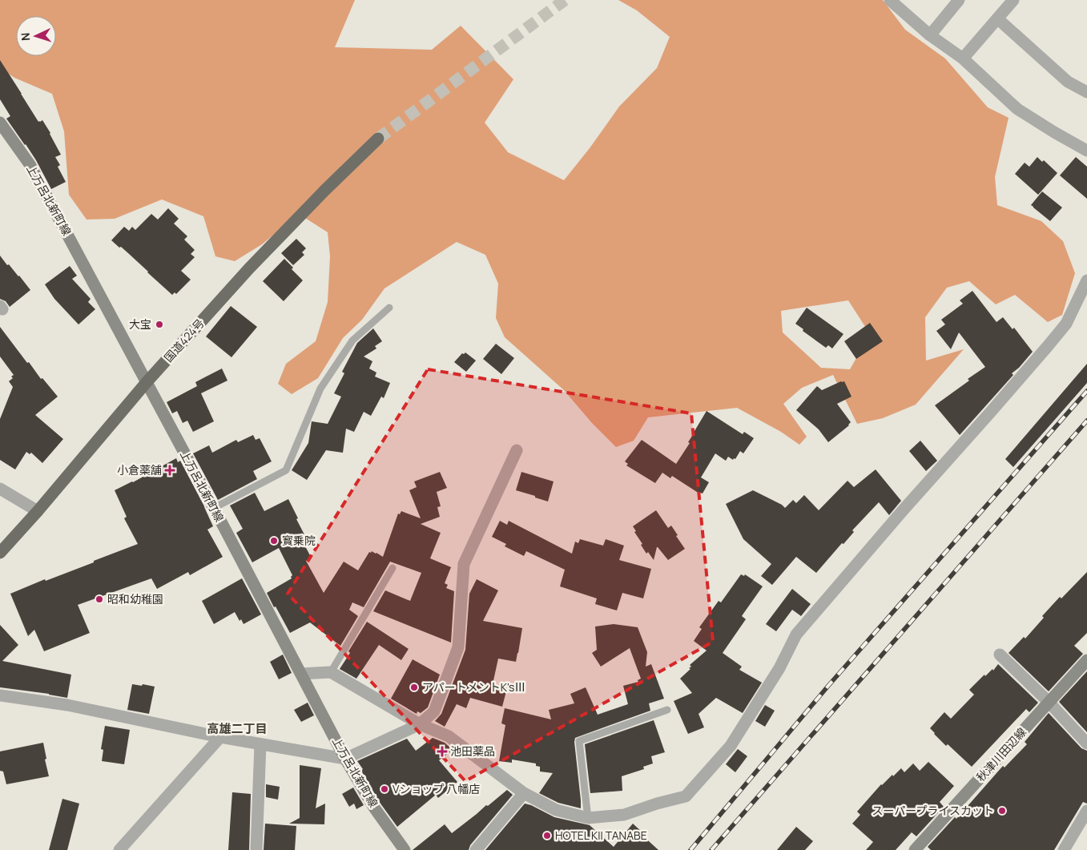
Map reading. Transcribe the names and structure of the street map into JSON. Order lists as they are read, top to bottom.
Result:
{
  "streets": {
    "highway": ["国道424号"],
    "main road": ["上万呂北新町線", "秋津川田辺線"]
  },
  "crossings": [
    ["上万呂北新町線", "国道424号"]
  ],
  "districts": ["高雄二丁目"],
  "places": {
    "other": [
      "大宝",
      "寳乗院",
      "昭和幼稚園",
      "アパートメントK'sⅢ",
      "Vショップ 八幡店",
      "スーパープライスカット",
      "HOTEL KII TANABE"
    ],
    "health": ["小倉薬舗", "池田薬品"]
  },
  "north": "left"
}
